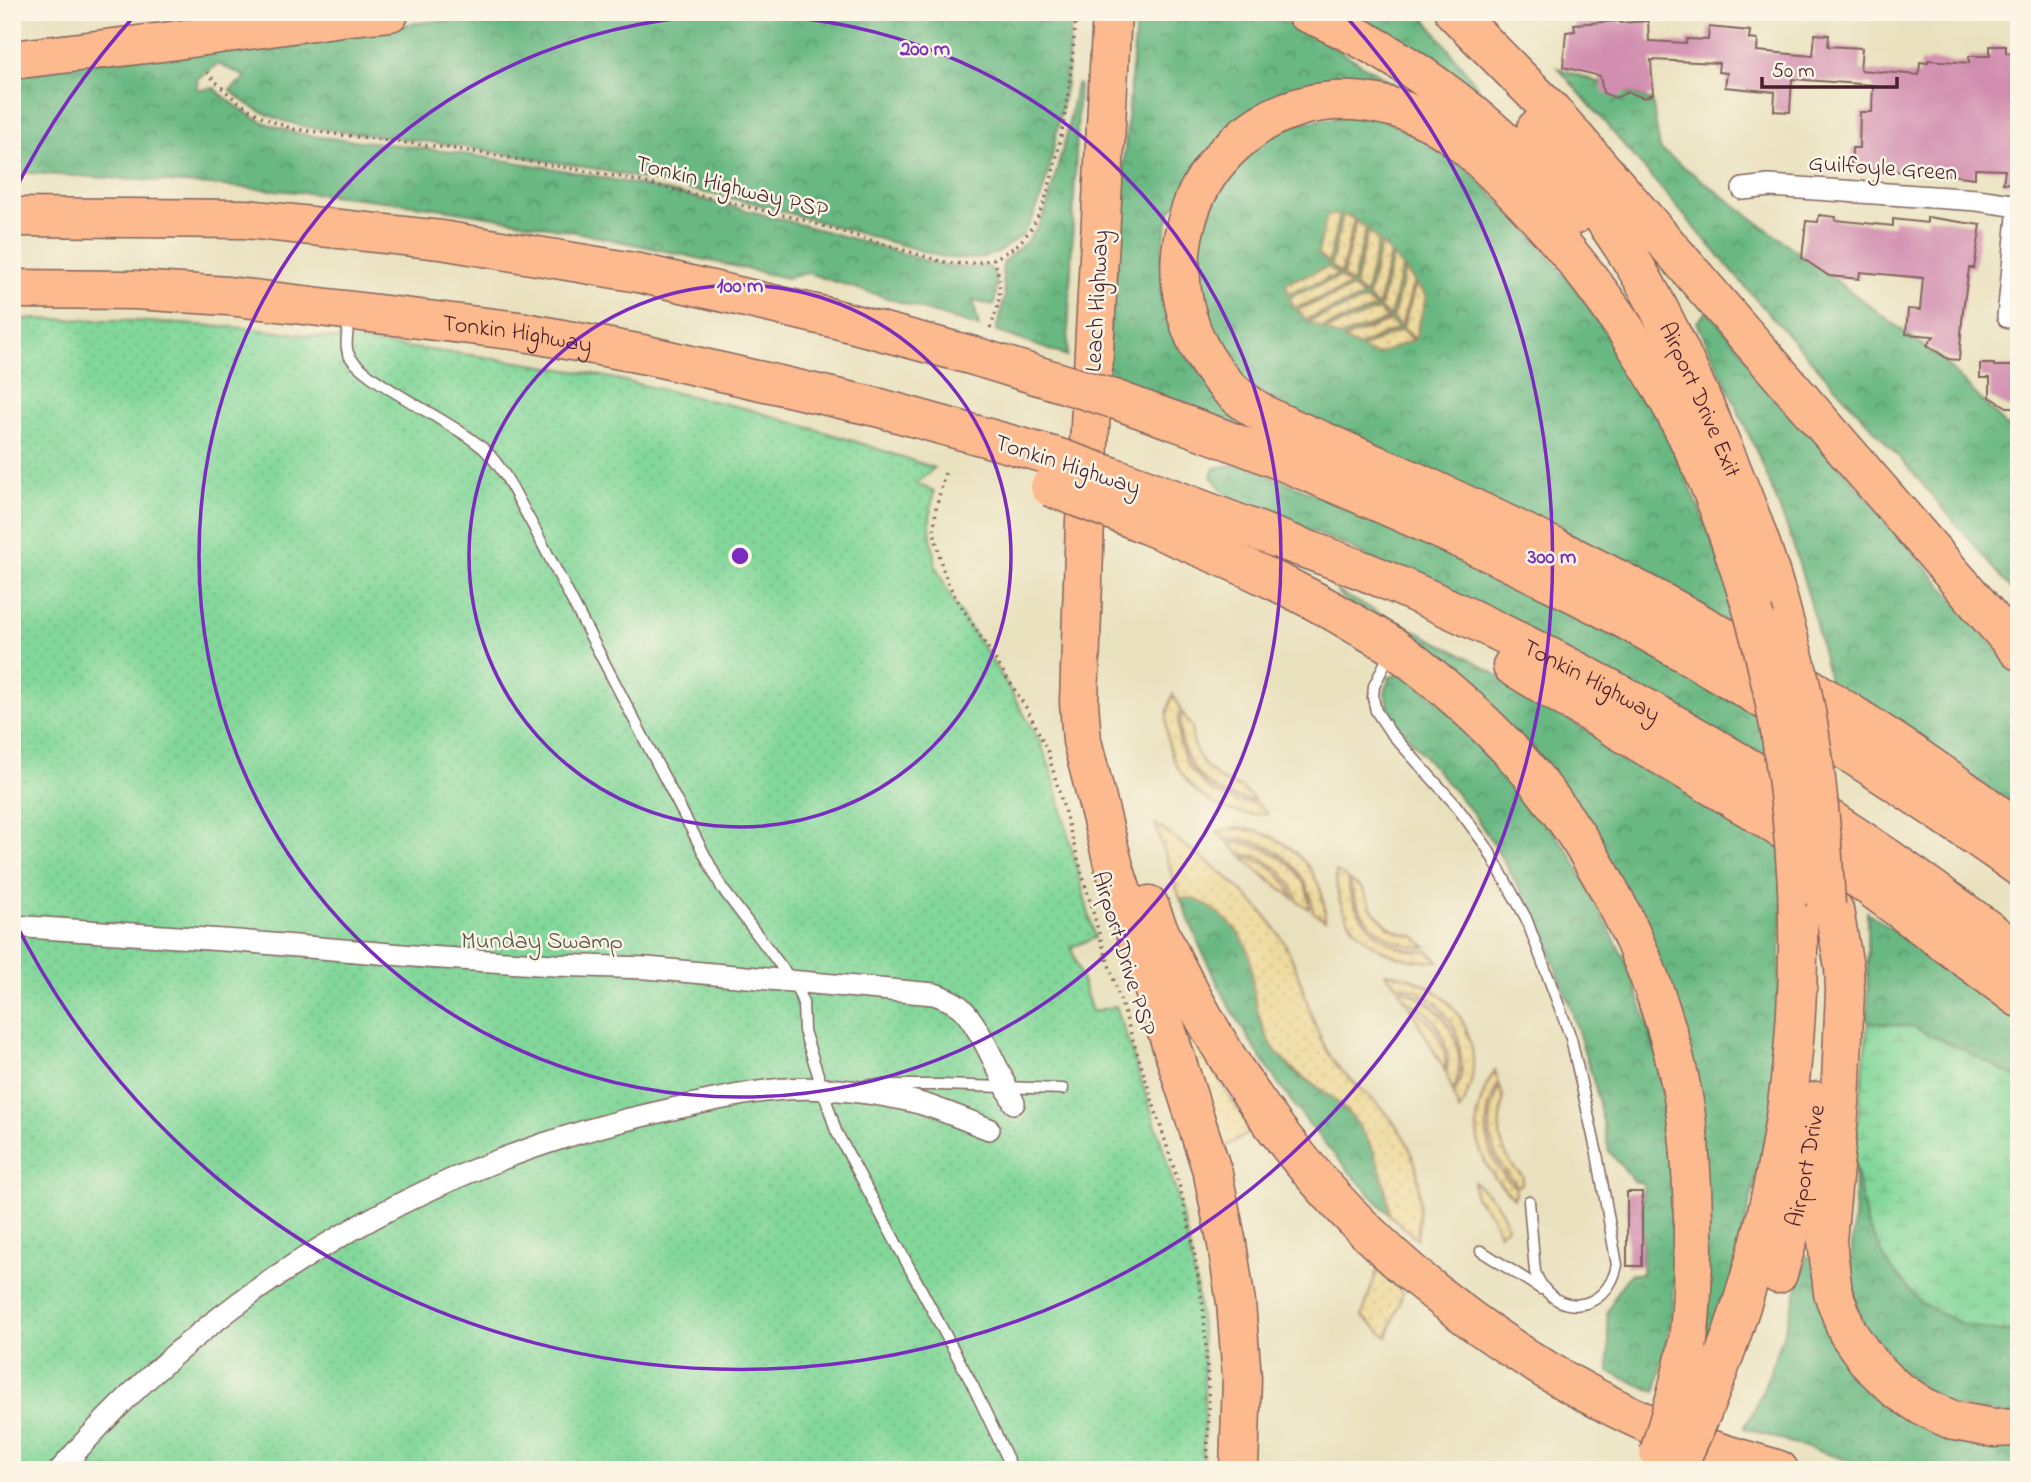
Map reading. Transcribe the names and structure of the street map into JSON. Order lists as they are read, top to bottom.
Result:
{
  "streets": {
    "highway": [
      "Leach Highway",
      "Tonkin Highway",
      "Airport Drive Exit",
      "Airport Drive"
    ],
    "street": ["Guilfoyle Green"],
    "path": ["Tonkin Highway PSP", "Airport Drive PSP"]
  },
  "crossings": [
    ["Airport Drive Exit", "Airport Drive"]
  ],
  "parks": ["Munday Swamp"],
  "scale_bar": "50 m",
  "rings": ["200 m", "100 m", "300 m"]
}
